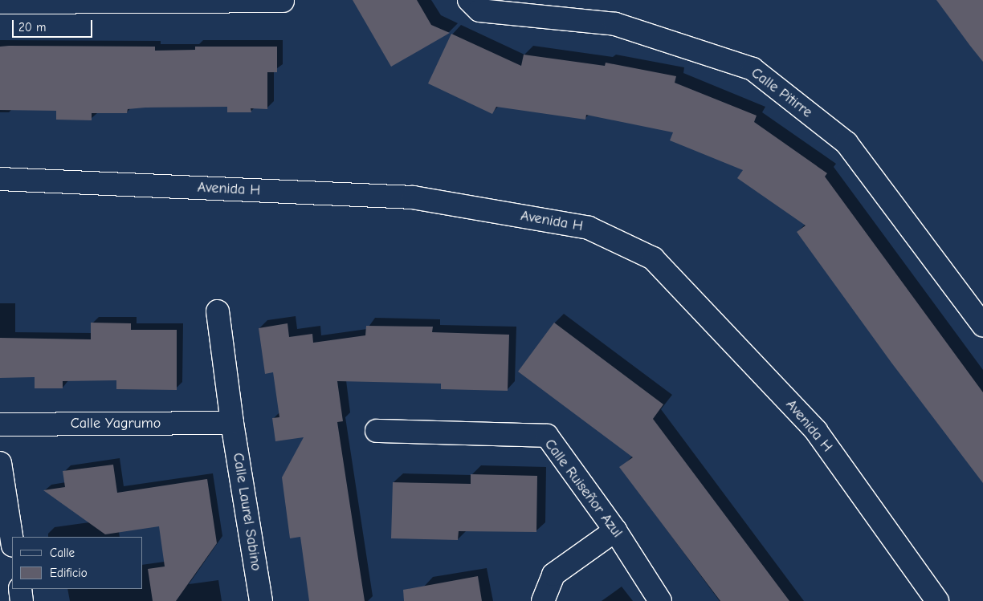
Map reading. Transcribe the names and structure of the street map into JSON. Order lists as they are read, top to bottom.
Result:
{
  "streets": {
    "street": [
      "Calle Pitirre",
      "Avenida H",
      "Calle Yagrumo",
      "Calle Ruiseñor Azul",
      "Calle Laurel Sabino"
    ]
  },
  "crossings": [
    ["Calle Yagrumo", "Calle Laurel Sabino"]
  ],
  "legend": ["Calle", "Edificio"],
  "scale_bar": "20 m"
}
